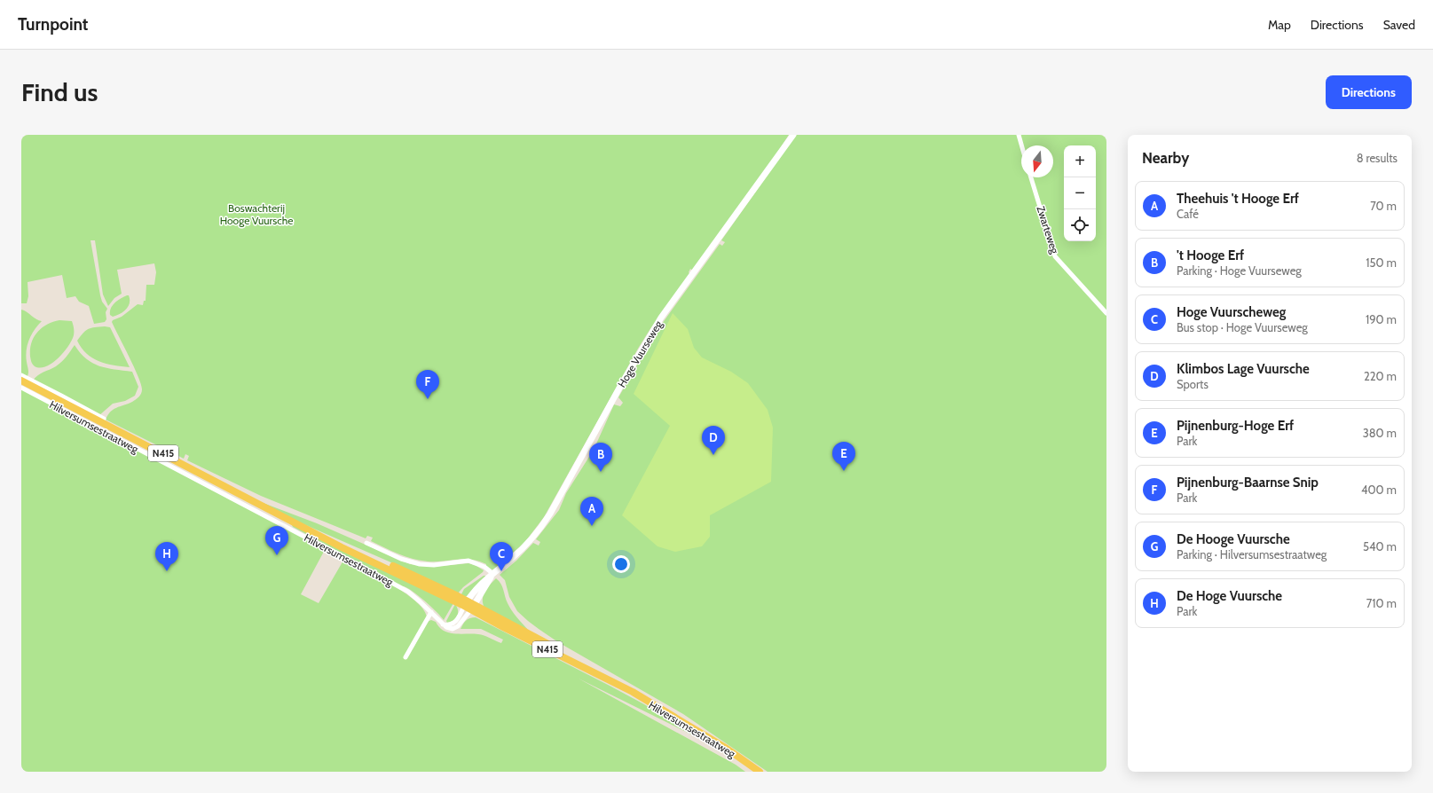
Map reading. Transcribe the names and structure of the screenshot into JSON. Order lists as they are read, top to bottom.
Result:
{
  "streets": {
    "main road": ["Hilversumsestraatweg", "N415"],
    "street": ["Zwarteweg", "Hoge Vuurseweg"]
  },
  "crossings": [
    ["Hoge Vuurseweg", "Hilversumsestraatweg"]
  ],
  "parks": ["Boswachterij Hooge Vuursche"],
  "north": "bottom",
  "page": {
    "header": "Turnpoint",
    "nav": ["Map", "Directions", "Saved"],
    "buttons": "Directions",
    "title": "Find us",
    "heading": ["Nearby", "8 results"],
    "map_buttons": ["+", "−"],
    "list": [
      {
        "mark": "A",
        "name": "Theehuis 't Hooge Erf",
        "note": "Café",
        "value": "70 m"
      },
      {
        "mark": "B",
        "name": "'t Hooge Erf",
        "note": "Parking · Hoge Vuurseweg",
        "value": "150 m"
      },
      {
        "mark": "C",
        "name": "Hoge Vuurscheweg",
        "note": "Bus stop · Hoge Vuurseweg",
        "value": "190 m"
      },
      {
        "mark": "D",
        "name": "Klimbos Lage Vuursche",
        "note": "Sports",
        "value": "220 m"
      },
      {
        "mark": "E",
        "name": "Pijnenburg-Hoge Erf",
        "note": "Park",
        "value": "380 m"
      },
      {
        "mark": "F",
        "name": "Pijnenburg-Baarnse Snip",
        "note": "Park",
        "value": "400 m"
      },
      {
        "mark": "G",
        "name": "De Hooge Vuursche",
        "note": "Parking · Hilversumsestraatweg",
        "value": "540 m"
      },
      {
        "mark": "H",
        "name": "De Hoge Vuursche",
        "note": "Park",
        "value": "710 m"
      }
    ],
    "pins": [
      "F",
      "D",
      "E",
      "B",
      "A",
      "G",
      "C",
      "H"
    ]
  }
}
